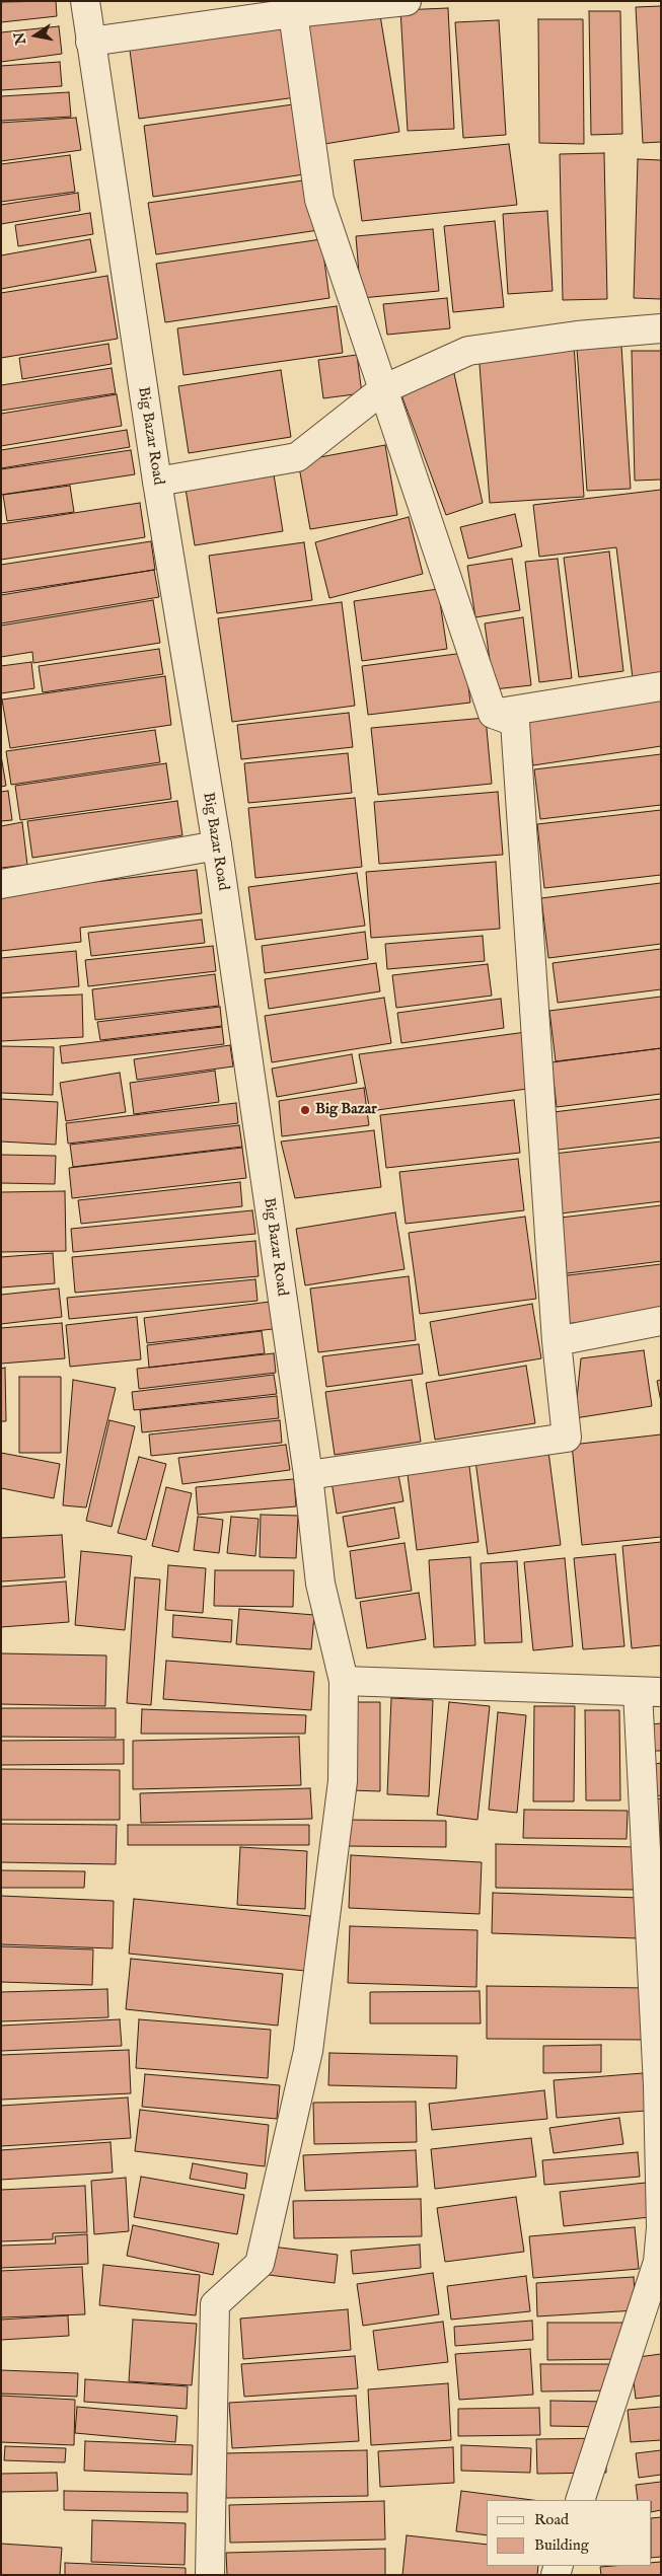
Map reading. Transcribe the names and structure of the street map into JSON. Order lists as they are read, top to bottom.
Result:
{
  "streets": {
    "street": ["Big Bazar Road"]
  },
  "places": ["Big Bazar"],
  "legend": ["Road", "Building"],
  "north": "left"
}
